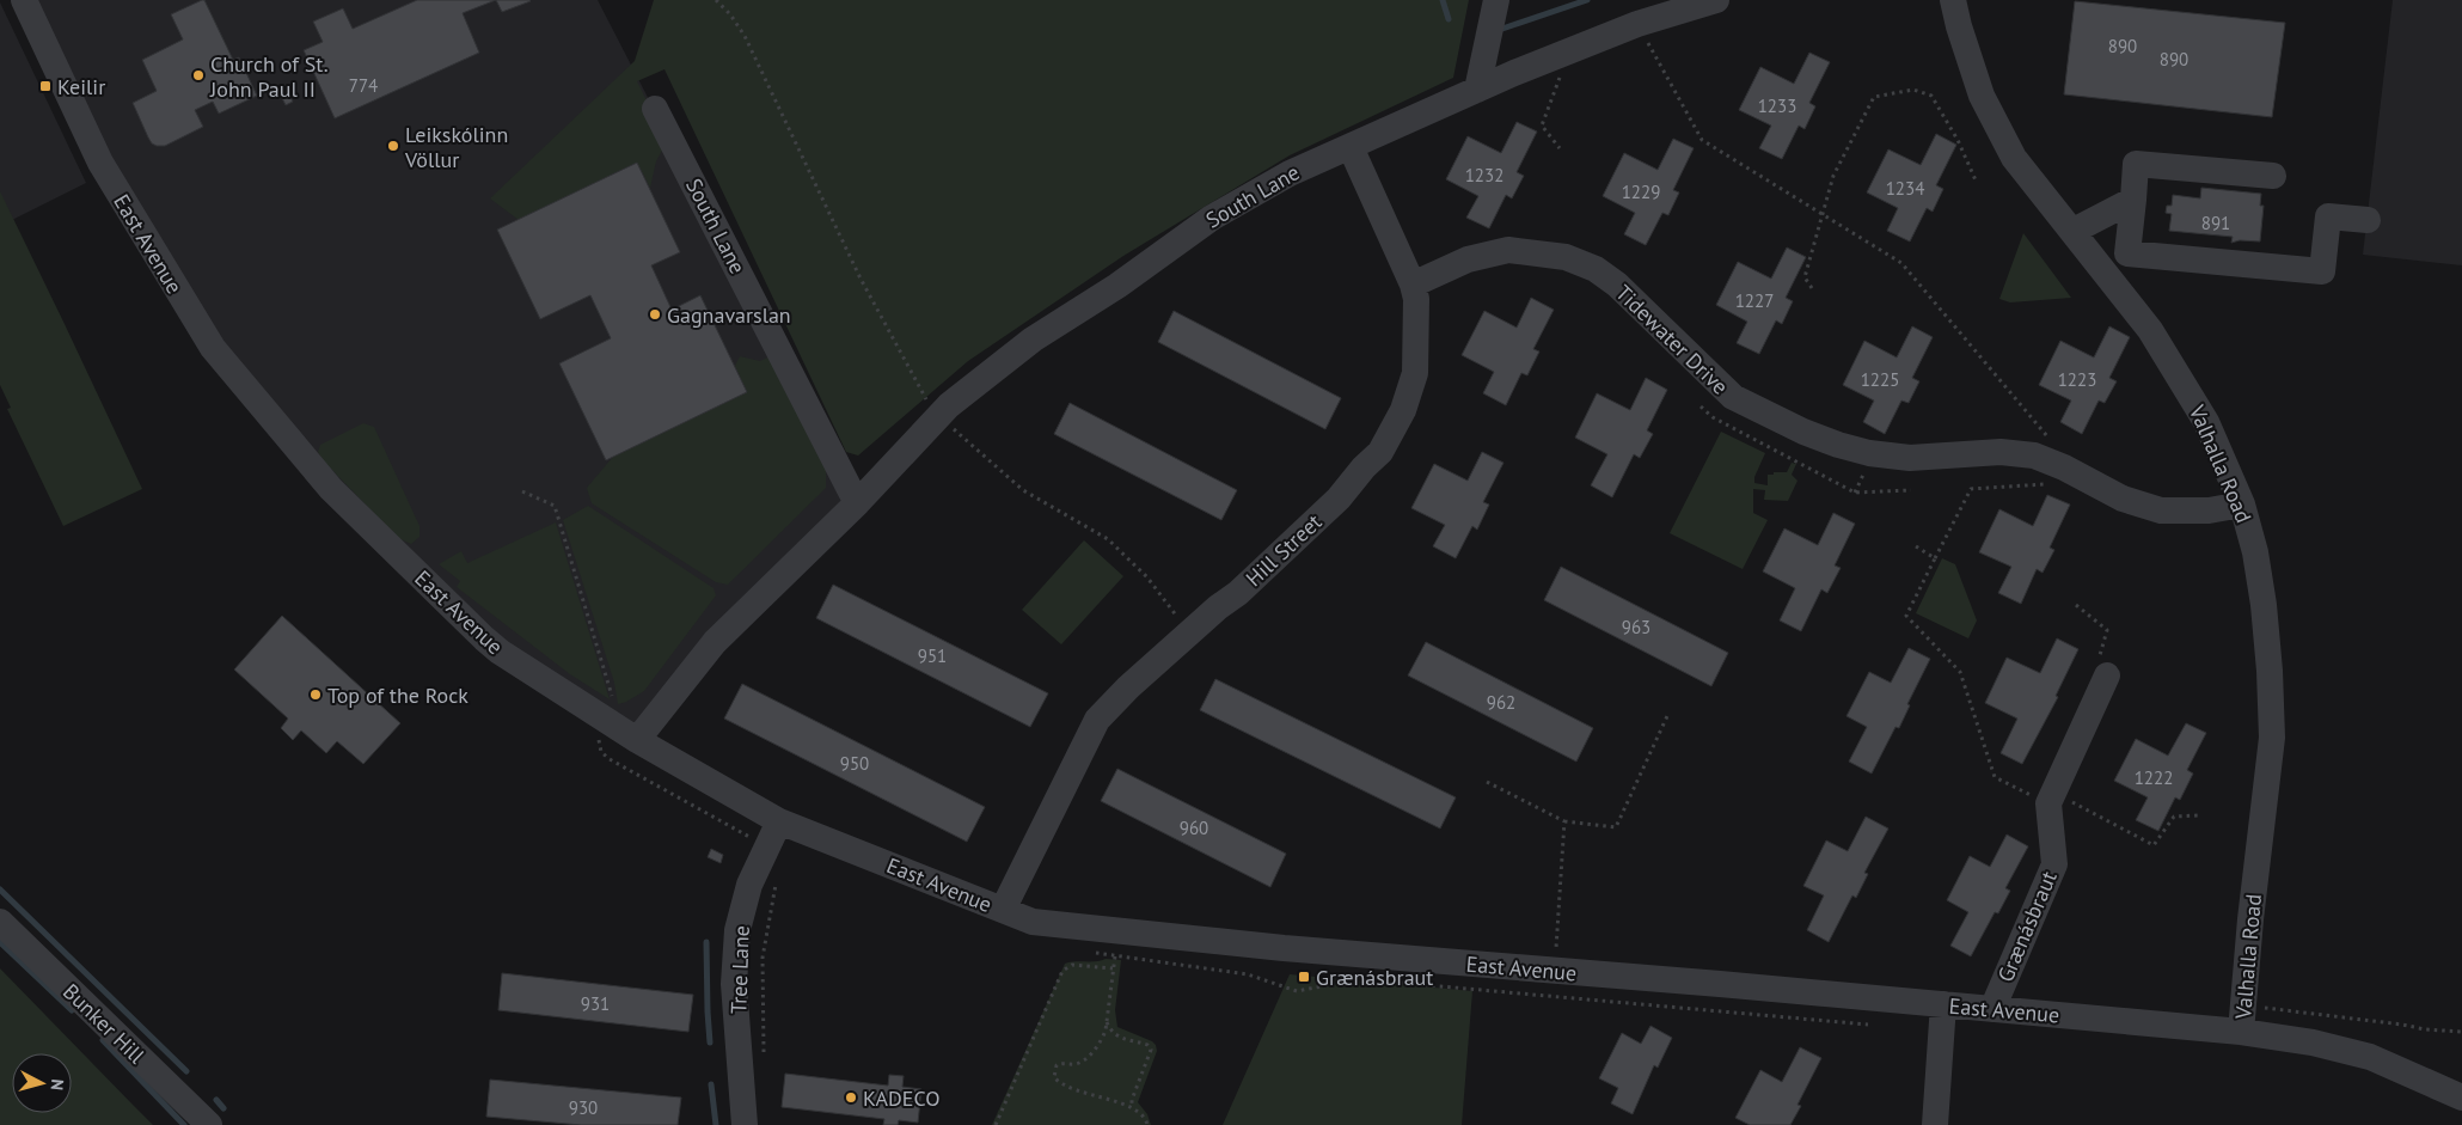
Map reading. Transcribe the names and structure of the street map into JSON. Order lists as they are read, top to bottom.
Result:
{
  "streets": {
    "street": [
      "South Lane",
      "East Avenue",
      "Tidewater Drive",
      "Valhalla Road",
      "Hill Street",
      "Grænásbraut",
      "Tree Lane",
      "Bunker Hill"
    ]
  },
  "crossings": [
    ["South Lane", "East Avenue"],
    ["South Lane", "Hill Street"],
    ["East Avenue", "Valhalla Road"],
    ["East Avenue", "Hill Street"],
    ["East Avenue", "Grænásbraut"],
    ["East Avenue", "Tree Lane"],
    ["Tidewater Drive", "Valhalla Road"],
    ["Tidewater Drive", "Hill Street"]
  ],
  "places": {
    "other": [
      "Church of St. John Paul II",
      "Leikskólinn Völlur",
      "Gagnavarslan",
      "Top of the Rock",
      "KADECO"
    ],
    "transit": ["Keilir", "Grænásbraut"]
  },
  "house_numbers": [
    "890",
    "890",
    "774",
    "1233",
    "1232",
    "1234",
    "1229",
    "891",
    "1227",
    "1225",
    "1223",
    "963",
    "951",
    "962",
    "950",
    "1222",
    "960",
    "931",
    "930"
  ],
  "north": "right"
}
